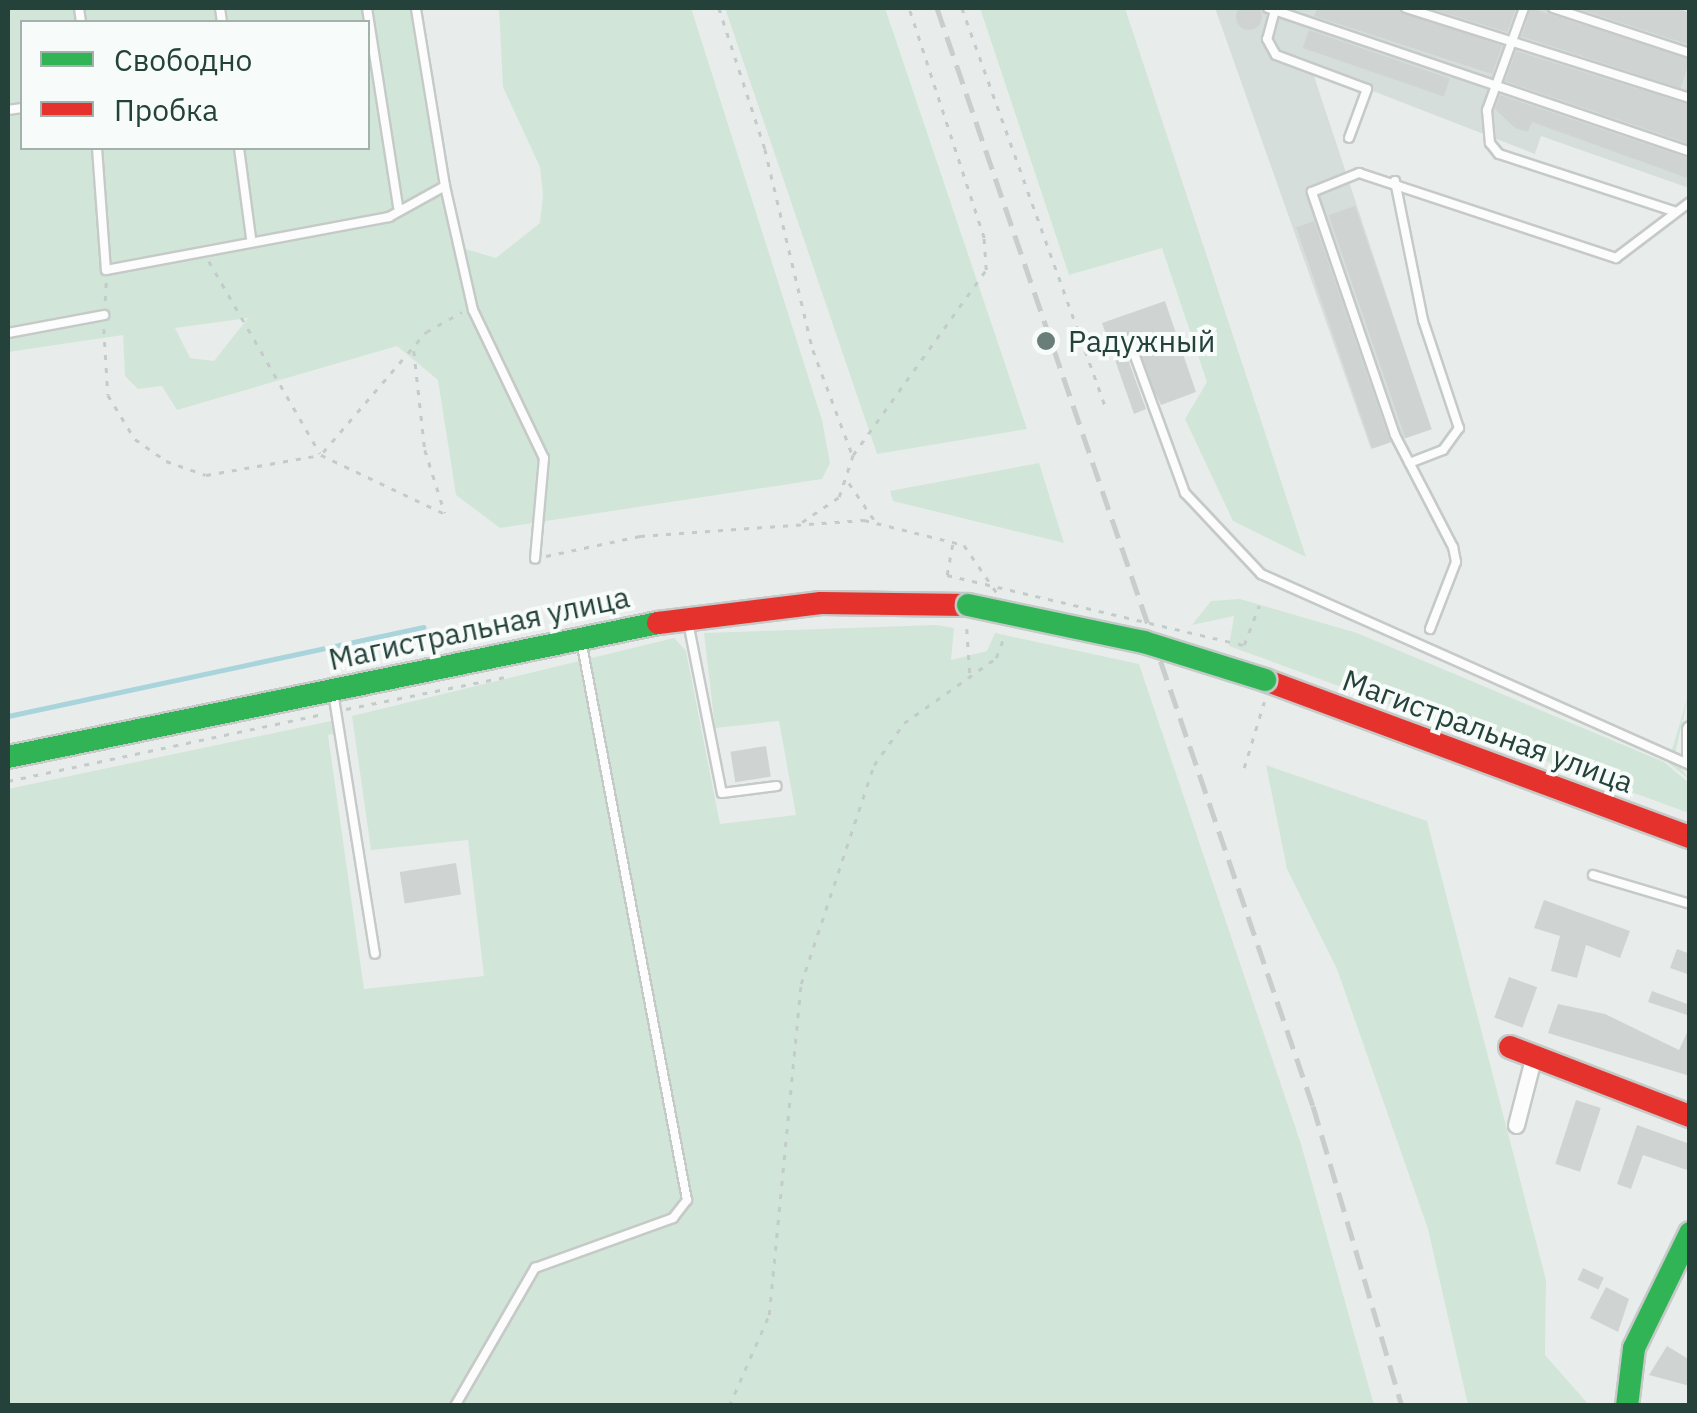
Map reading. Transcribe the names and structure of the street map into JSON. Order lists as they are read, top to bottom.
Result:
{
  "streets": {
    "main road": ["Магистральная улица"]
  },
  "places": ["Радужный"],
  "legend": ["Свободно", "Пробка"]
}
